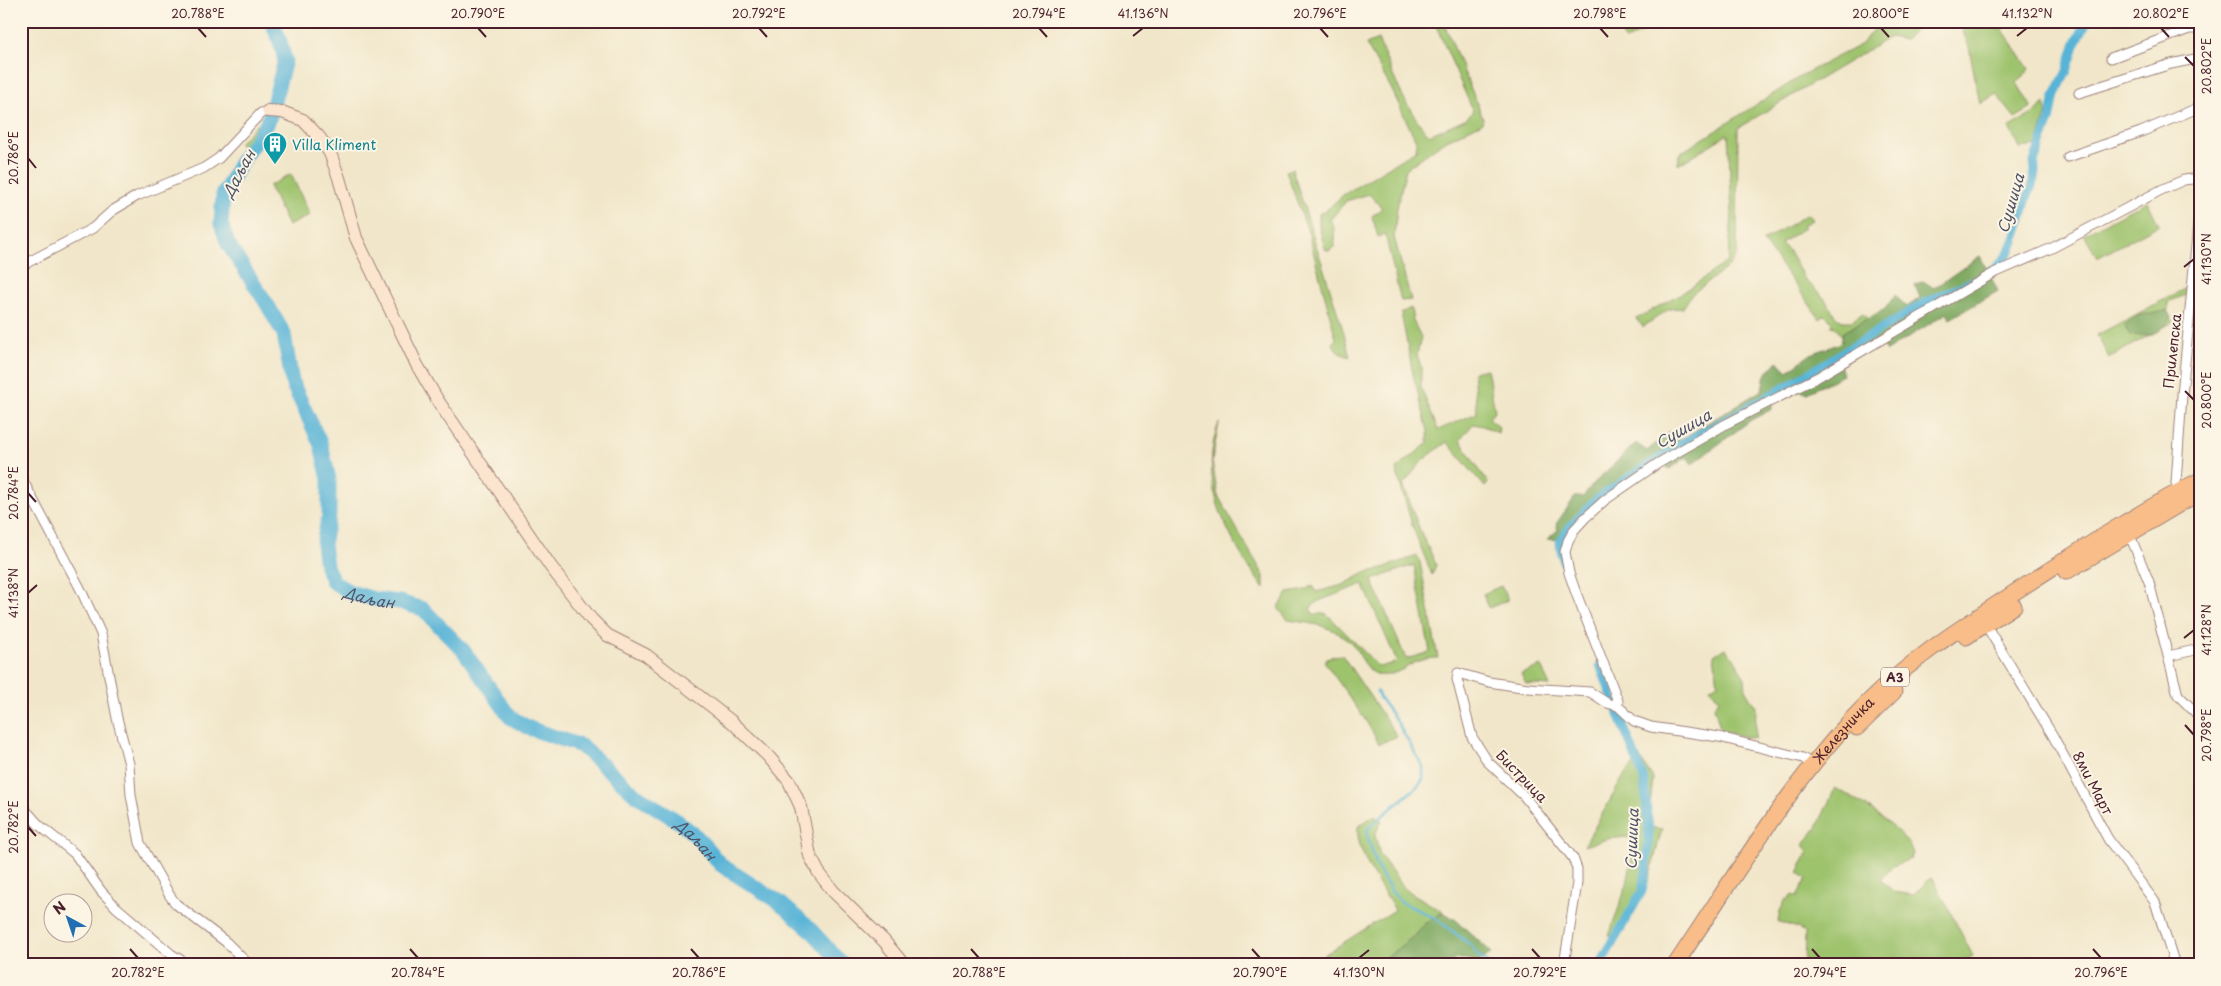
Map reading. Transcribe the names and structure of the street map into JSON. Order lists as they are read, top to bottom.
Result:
{
  "streets": {
    "main road": ["A3", "Железничка"],
    "street": ["Прилепска", "Бистрица", "8ми Март"]
  },
  "crossings": [
    ["Прилепска", "Железничка"],
    ["Железничка", "8ми Март"]
  ],
  "water": ["Даљан", "Сушица"],
  "places": {
    "building": ["Villa Kliment"]
  },
  "north": "top left",
  "coordinates": [
    "20.788°E",
    "20.790°E",
    "20.792°E",
    "20.794°E",
    "41.136°N",
    "20.796°E",
    "20.798°E",
    "20.800°E",
    "41.132°N",
    "20.802°E",
    "20.786°E",
    "41.130°N",
    "20.784°E",
    "41.138°N",
    "41.128°N",
    "20.782°E"
  ]
}
